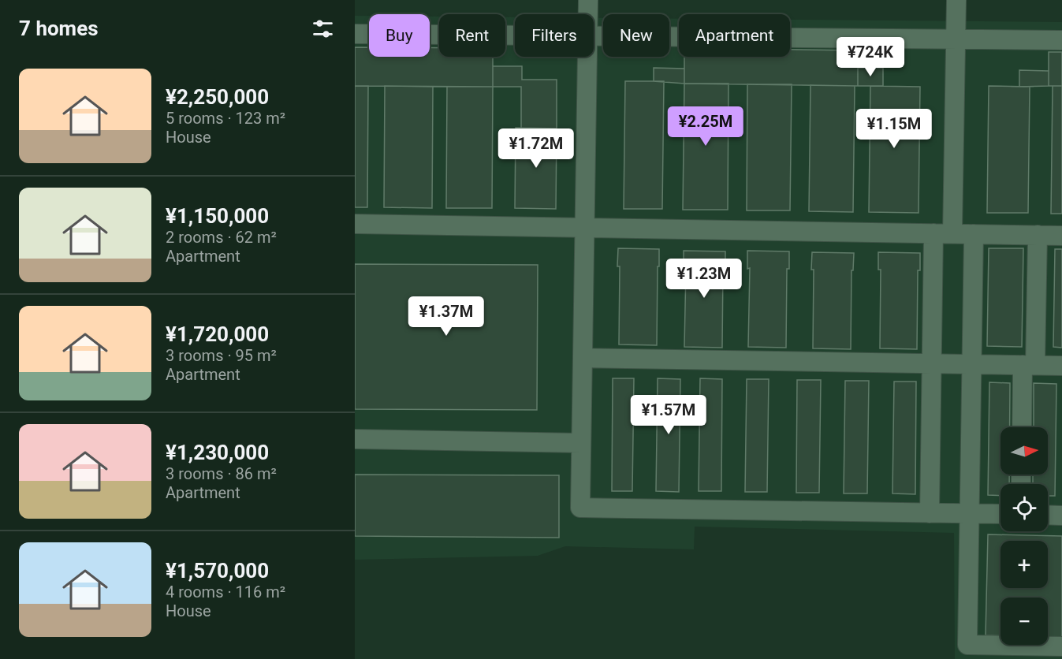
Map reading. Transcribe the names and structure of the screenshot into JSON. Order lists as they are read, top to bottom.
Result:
{
  "north": "right",
  "page": {
    "heading": "7 homes",
    "chip": [
      "Buy",
      "Rent",
      "Filters",
      "New",
      "Apartment"
    ],
    "price": [
      "¥724K",
      "¥2.25M",
      "¥1.15M",
      "¥1.72M",
      "¥1.23M",
      "¥1.37M",
      "¥1.57M"
    ],
    "list": [
      {
        "name": "¥2,250,000",
        "note": "5 rooms · 123 m² · House"
      },
      {
        "name": "¥1,150,000",
        "note": "2 rooms · 62 m² · Apartment"
      },
      {
        "name": "¥1,720,000",
        "note": "3 rooms · 95 m² · Apartment"
      },
      {
        "name": "¥1,230,000",
        "note": "3 rooms · 86 m² · Apartment"
      },
      {
        "name": "¥1,570,000",
        "note": "4 rooms · 116 m² · House"
      }
    ],
    "map_buttons": ["+", "−"]
  }
}
